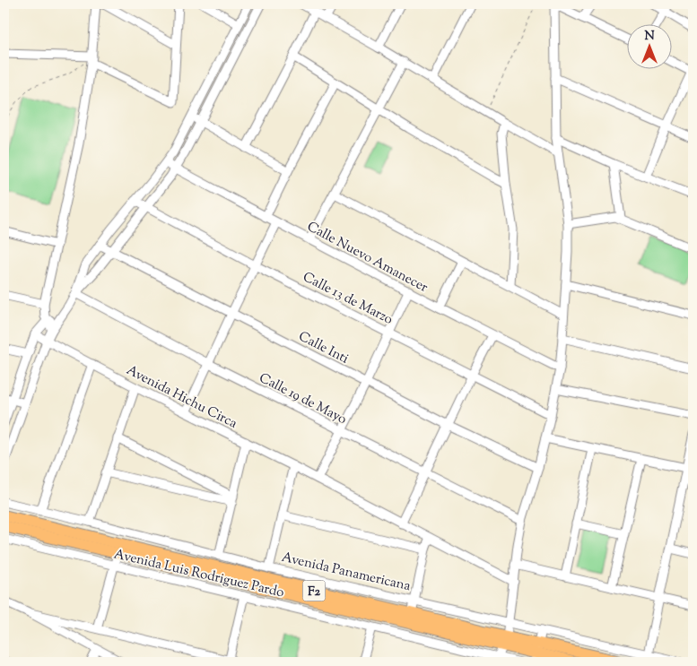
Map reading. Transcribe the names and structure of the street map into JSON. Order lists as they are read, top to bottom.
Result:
{
  "streets": {
    "highway": ["Avenida Panamericana", "F2"],
    "street": [
      "Calle Nuevo Amanecer",
      "Calle 13 de Marzo",
      "Calle Inti",
      "Avenida Hichu Circa",
      "Calle 19 de Mayo",
      "Avenida Luis Rodriguez Pardo"
    ]
  },
  "crossings": [
    ["Avenida Panamericana", "Avenida Luis Rodriguez Pardo"]
  ],
  "north": "top"
}
